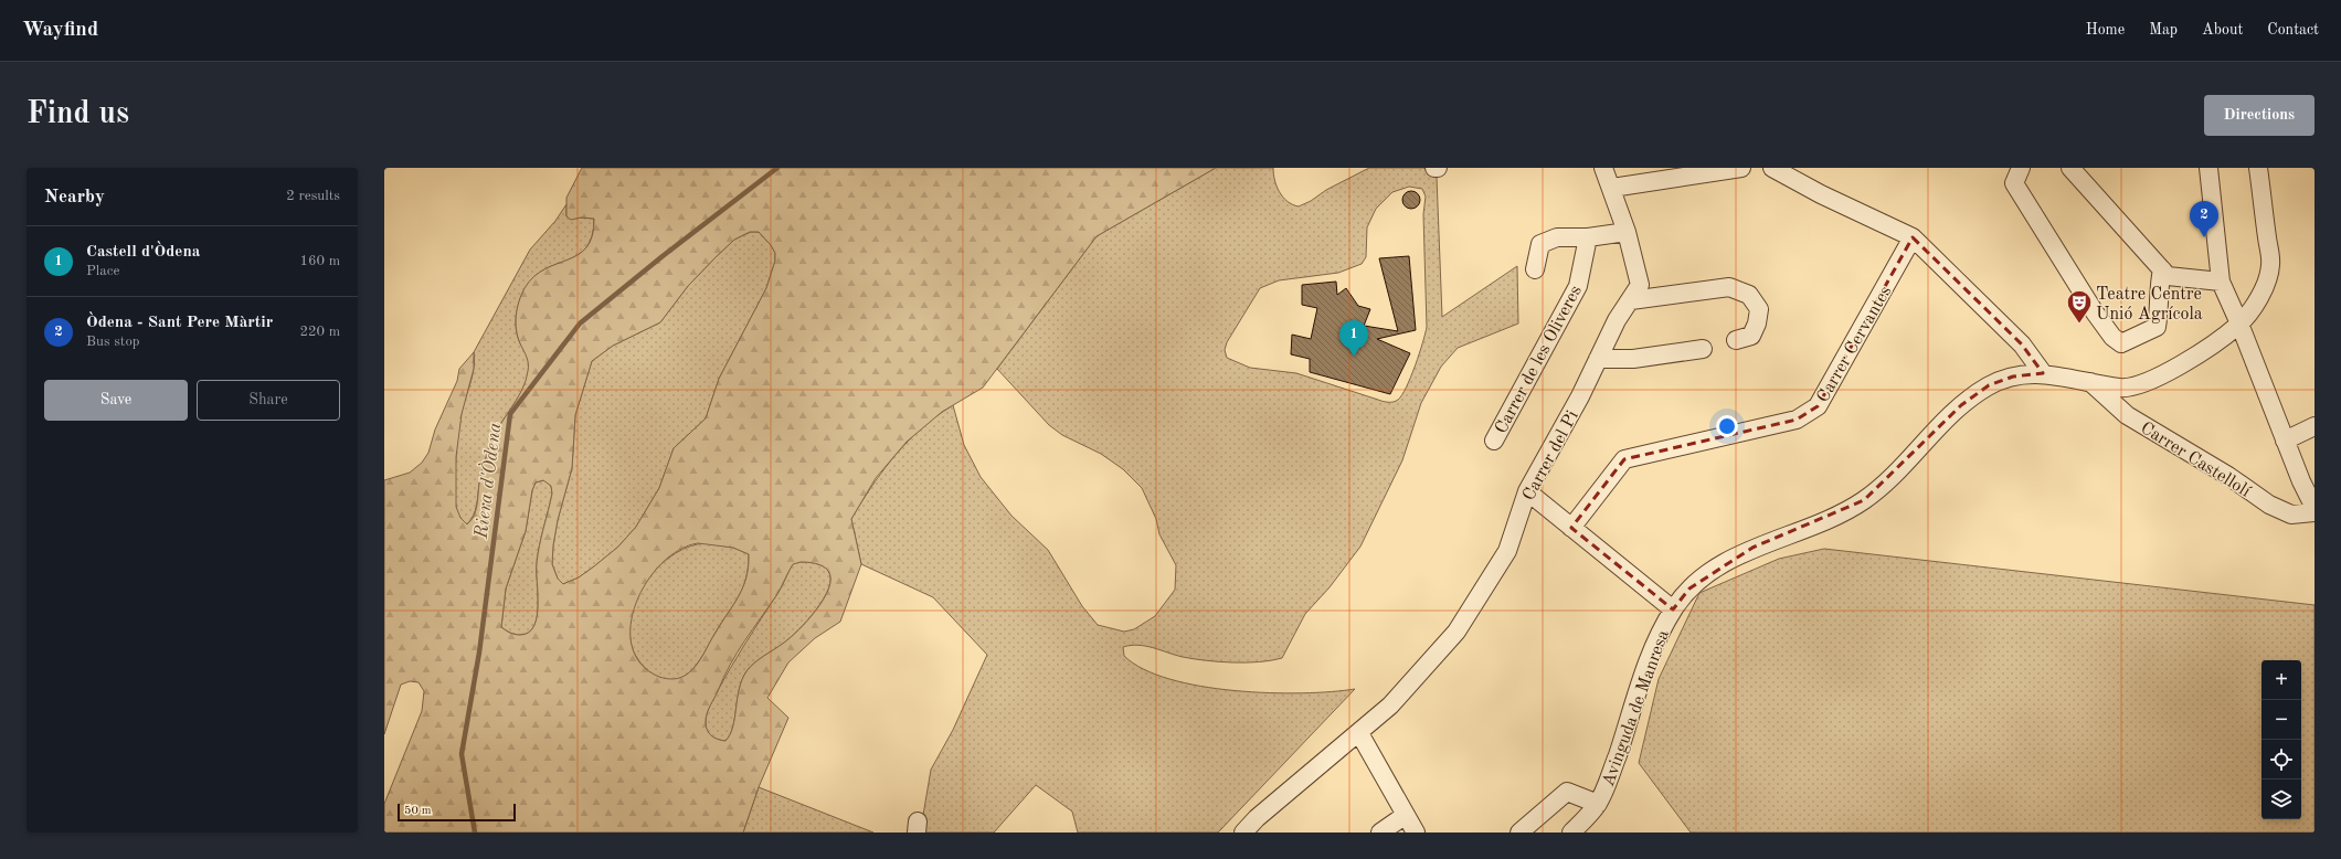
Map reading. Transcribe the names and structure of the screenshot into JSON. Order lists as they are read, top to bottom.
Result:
{
  "streets": {
    "street": [
      "Carrer Cervantes",
      "Carrer de les Oliveres",
      "Carrer del Pi",
      "Carrer Castellolí",
      "Avinguda de Manresa"
    ]
  },
  "crossings": [
    ["Carrer Castellolí", "Avinguda de Manresa"]
  ],
  "water": ["Riera d'Òdena"],
  "places": {
    "theatre": ["Teatre Centre Unió Agrícola"]
  },
  "scale_bar": "50 m",
  "page": {
    "header": "Wayfind",
    "nav": [
      "Home",
      "Map",
      "About",
      "Contact"
    ],
    "buttons": [
      "Directions",
      ["Save", "Share"]
    ],
    "title": "Find us",
    "heading": ["Nearby", "2 results"],
    "pins": ["2", "1"],
    "list": [
      {
        "mark": "1",
        "name": "Castell d'Òdena",
        "note": "Place",
        "value": "160 m"
      },
      {
        "mark": "2",
        "name": "Òdena - Sant Pere Màrtir",
        "note": "Bus stop",
        "value": "220 m"
      }
    ],
    "map_buttons": ["+", "−"],
    "scale": "50 m"
  }
}
